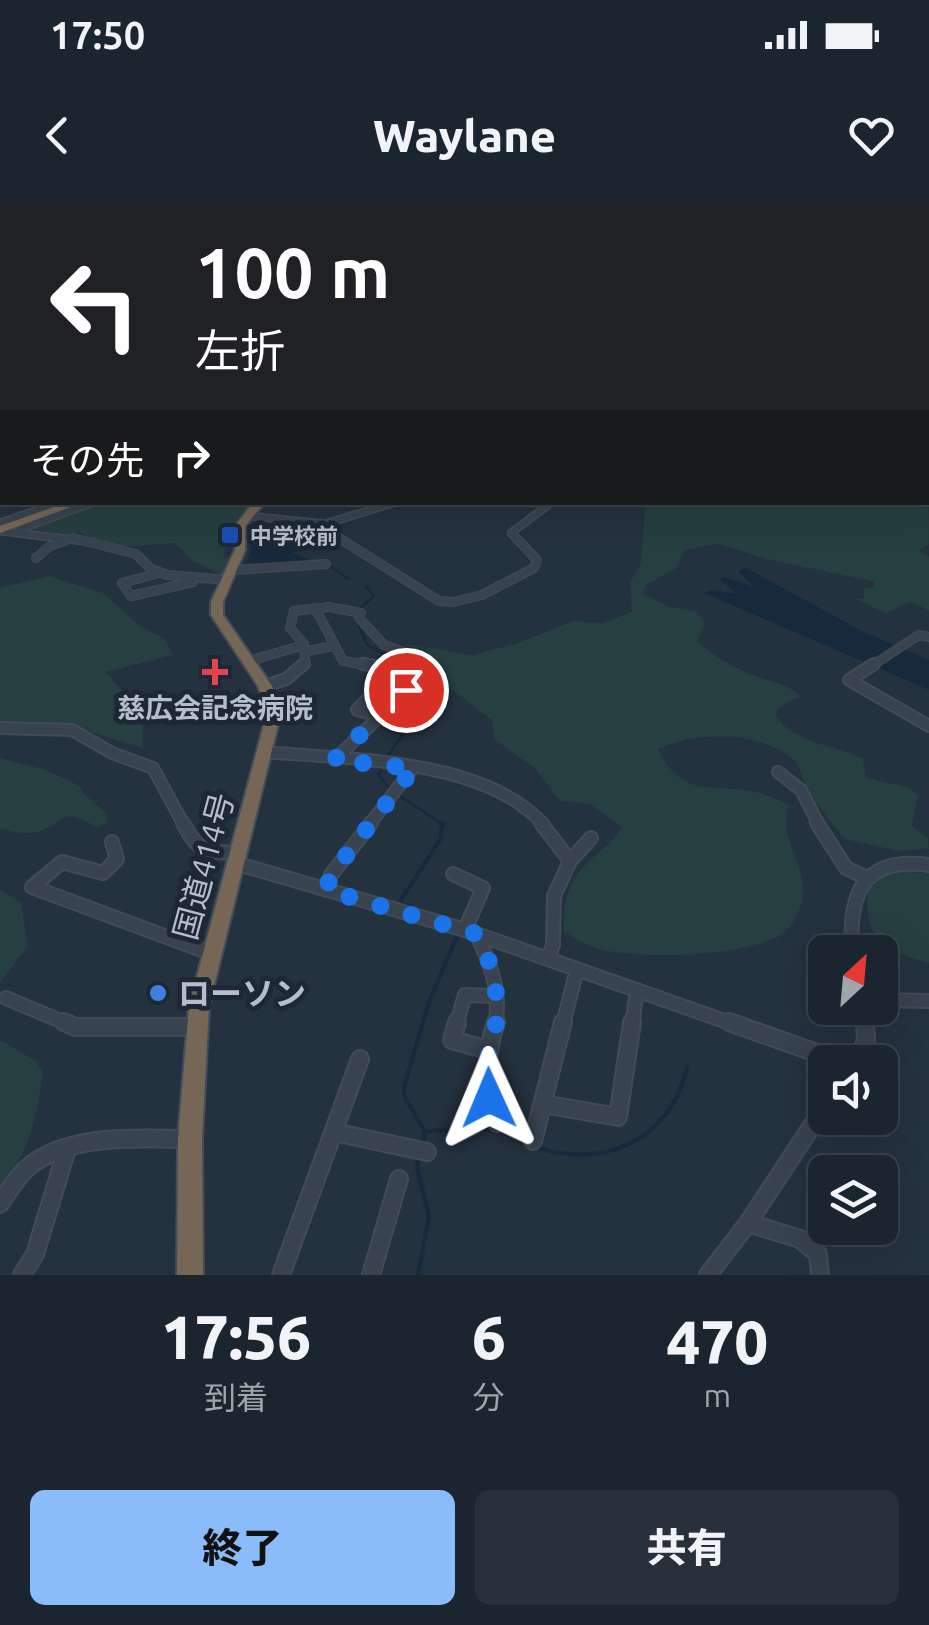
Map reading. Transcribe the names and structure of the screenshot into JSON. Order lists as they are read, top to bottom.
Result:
{
  "streets": {
    "highway": ["国道414号"]
  },
  "places": {
    "transit": ["中学校前"],
    "health": ["慈広会記念病院"],
    "other": ["ローソン"]
  },
  "north": "top right",
  "page": {
    "status": "17:50",
    "header": "Waylane",
    "turn": ["100 m", "左折"],
    "then": "その先",
    "eta": [
      "17:56",
      "到着",
      "6",
      "分",
      "470",
      "m"
    ],
    "buttons": ["終了", "共有"]
  }
}
